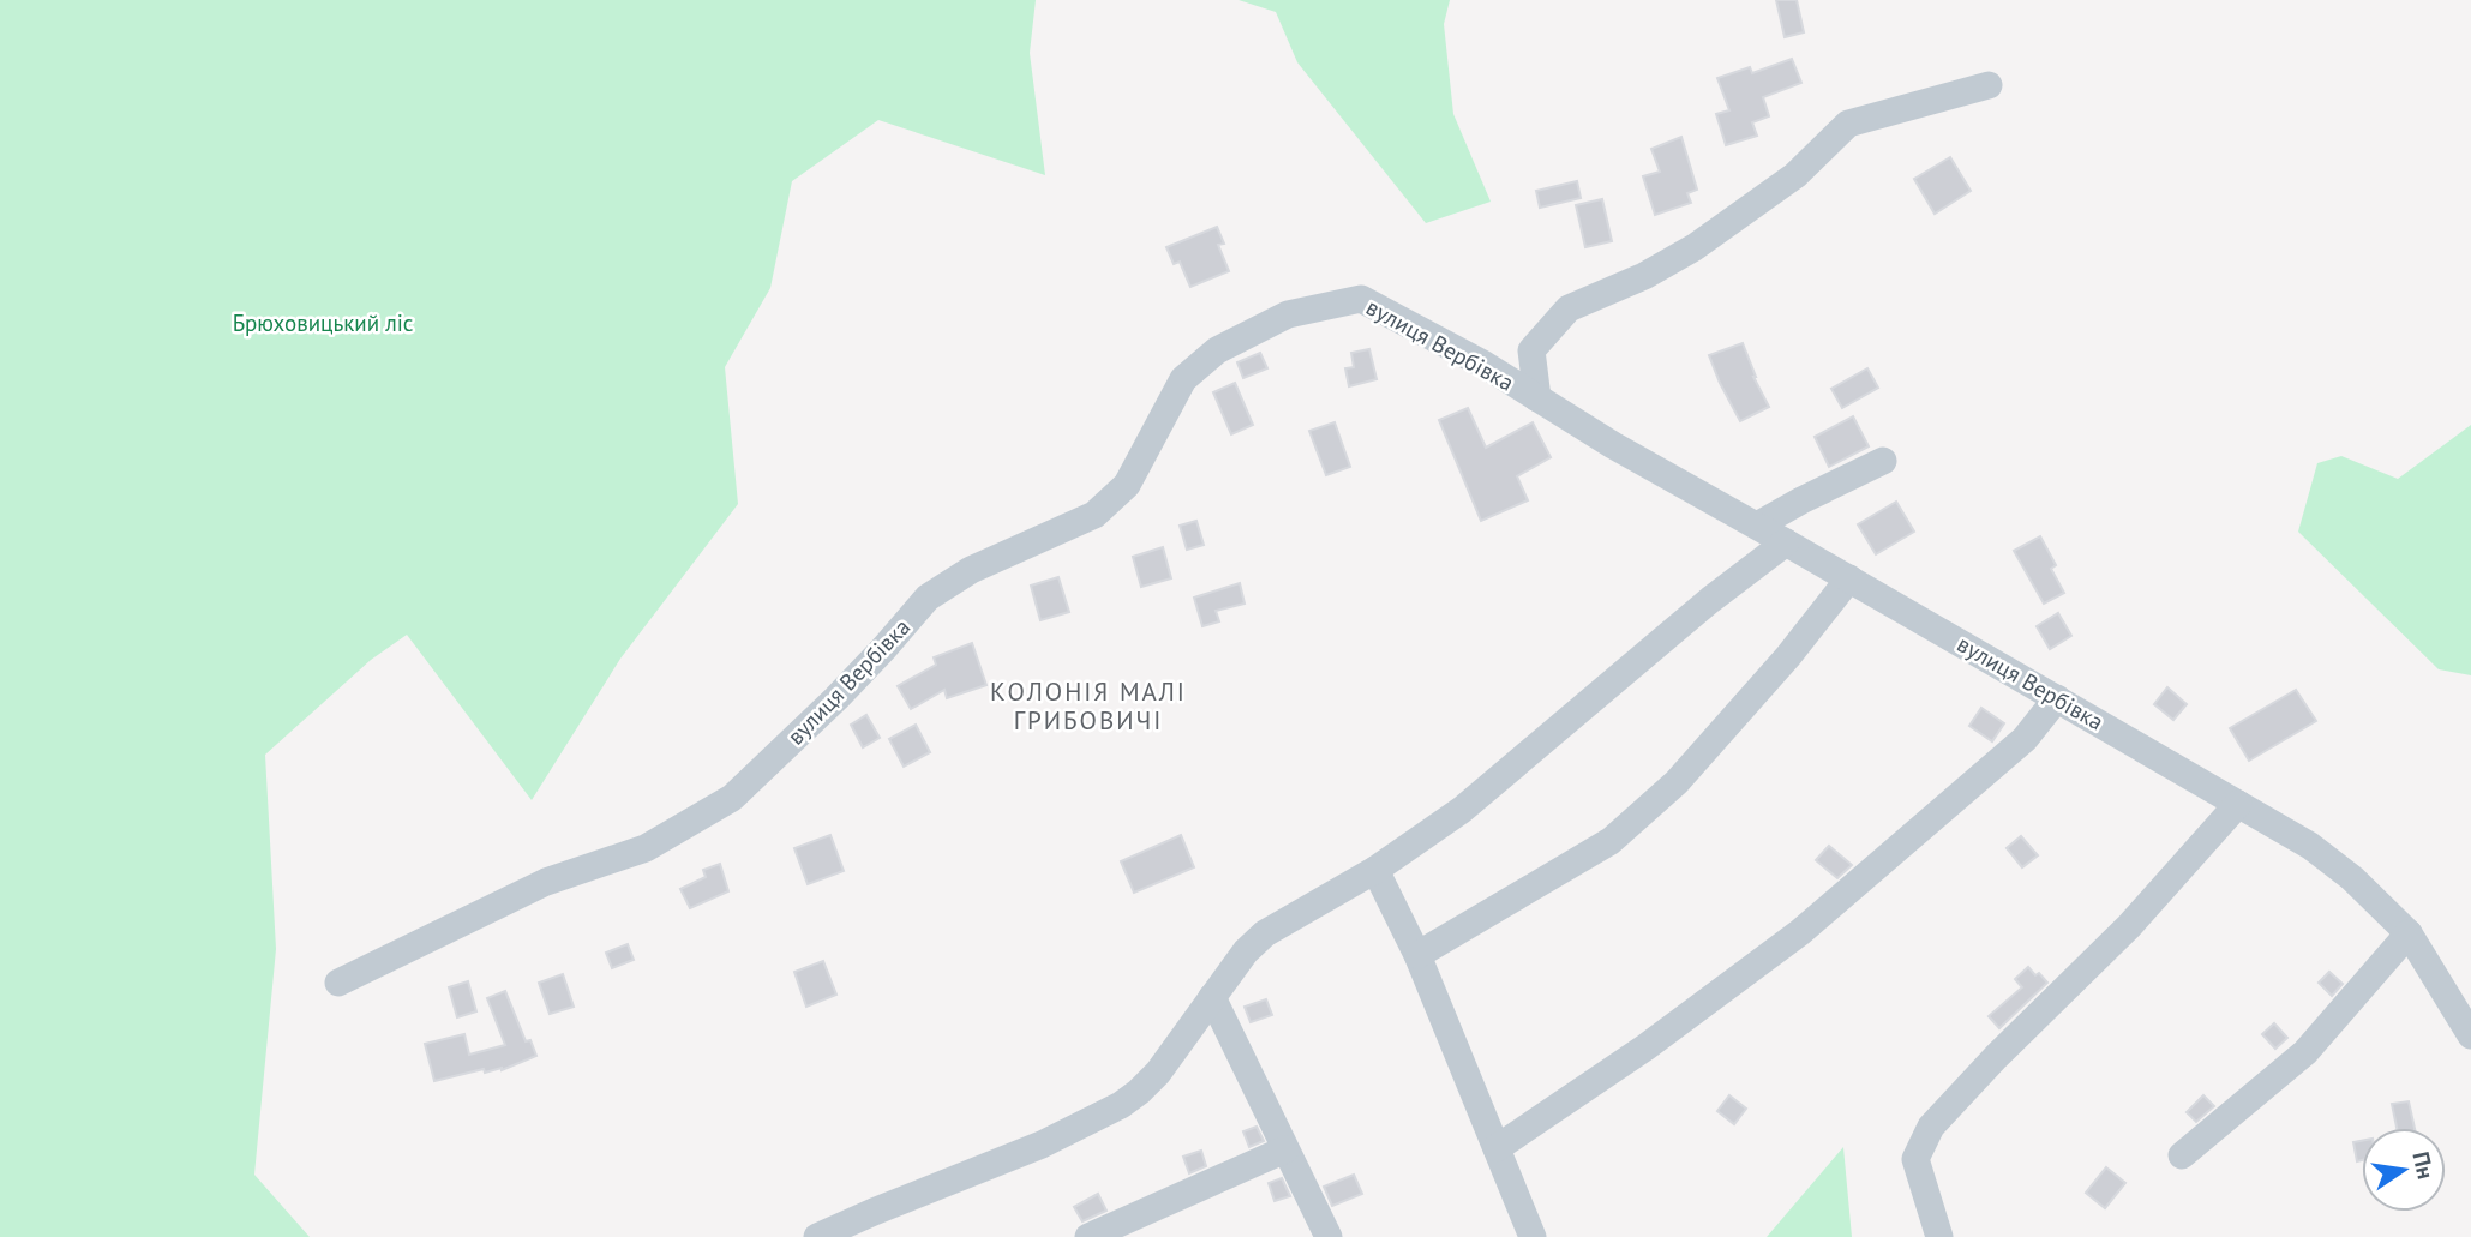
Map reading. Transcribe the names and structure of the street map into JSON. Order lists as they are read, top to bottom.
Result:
{
  "streets": {
    "street": ["вулиця Вербівка"]
  },
  "districts": ["КОЛОНІЯ МАЛІ ГРИБОВИЧІ"],
  "parks": ["Брюховицький ліс"],
  "north": "right"
}
